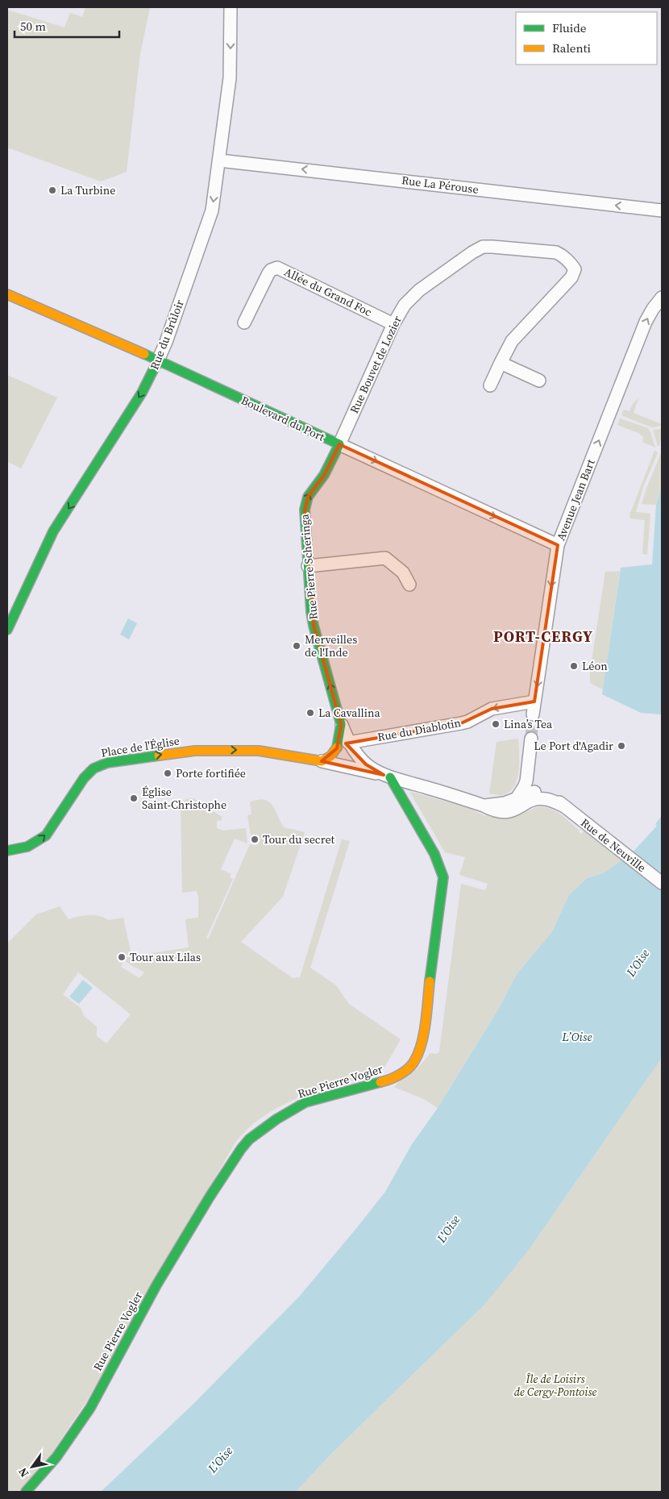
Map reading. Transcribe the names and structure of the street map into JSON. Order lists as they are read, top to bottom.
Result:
{
  "streets": {
    "street": [
      "Rue La Pérouse",
      "Allée du Grand Foc",
      "Rue du Brûloir",
      "Rue Bouvet de Lozier",
      "Boulevard du Port",
      "Avenue Jean Bart",
      "Rue Pierre Scheringa",
      "Rue du Diablotin",
      "Place de l'Église",
      "Rue de Neuville",
      "Rue Pierre Vogler"
    ]
  },
  "crossings": [
    ["Rue La Pérouse", "Rue du Brûloir"],
    ["Allée du Grand Foc", "Rue Bouvet de Lozier"],
    ["Rue du Brûloir", "Boulevard du Port"],
    ["Rue Bouvet de Lozier", "Boulevard du Port"],
    ["Rue Bouvet de Lozier", "Rue Pierre Scheringa"],
    ["Boulevard du Port", "Avenue Jean Bart"],
    ["Boulevard du Port", "Rue Pierre Scheringa"],
    ["Avenue Jean Bart", "Rue du Diablotin"],
    ["Rue Pierre Scheringa", "Rue du Diablotin"],
    ["Rue Pierre Scheringa", "Rue de Neuville"],
    ["Rue du Diablotin", "Rue de Neuville"],
    ["Place de l'Église", "Rue de Neuville"],
    ["Rue de Neuville", "Rue Pierre Vogler"]
  ],
  "one_way": [
    "Rue La Pérouse",
    "Rue du Brûloir",
    "Boulevard du Port",
    "Rue Pierre Scheringa",
    "Rue du Diablotin",
    "Place de l'Église"
  ],
  "districts": ["PORT-CERGY"],
  "water": ["L'Oise", "L’Oise"],
  "parks": ["Île de Loisirs de Cergy-Pontoise"],
  "places": [
    "La Turbine",
    "Merveilles de l'Inde",
    "Léon",
    "La Cavallina",
    "Lina’s Tea",
    "Le Port d'Agadir",
    "Porte fortifiée",
    "Église Saint-Christophe",
    "Tour du secret",
    "Tour aux Lilas"
  ],
  "legend": ["Fluide", "Ralenti"],
  "scale_bar": "50 m",
  "north": "bottom left"
}
